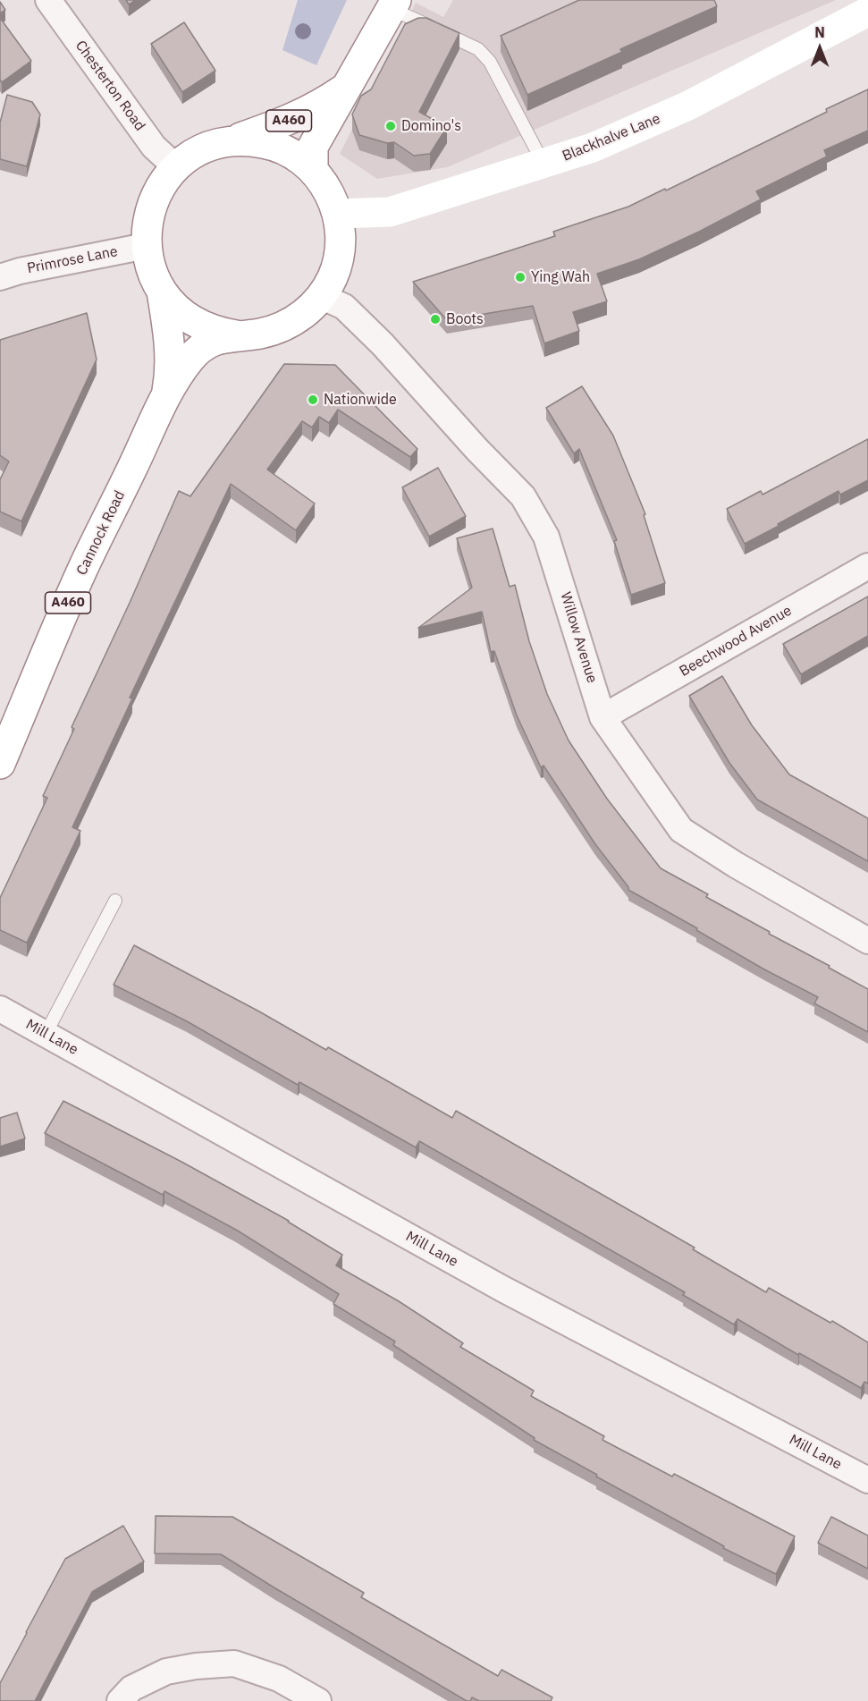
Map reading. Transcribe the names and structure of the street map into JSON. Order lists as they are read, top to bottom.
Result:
{
  "streets": {
    "main road": ["A460", "Blackhalve Lane", "Cannock Road"],
    "street": [
      "Chesterton Road",
      "Primrose Lane",
      "Willow Avenue",
      "Beechwood Avenue",
      "Mill Lane"
    ]
  },
  "crossings": [
    ["A460", "Cannock Road"],
    ["Willow Avenue", "Beechwood Avenue"]
  ],
  "places": [
    "Domino's",
    "Ying Wah",
    "Boots",
    "Nationwide"
  ],
  "north": "top"
}
